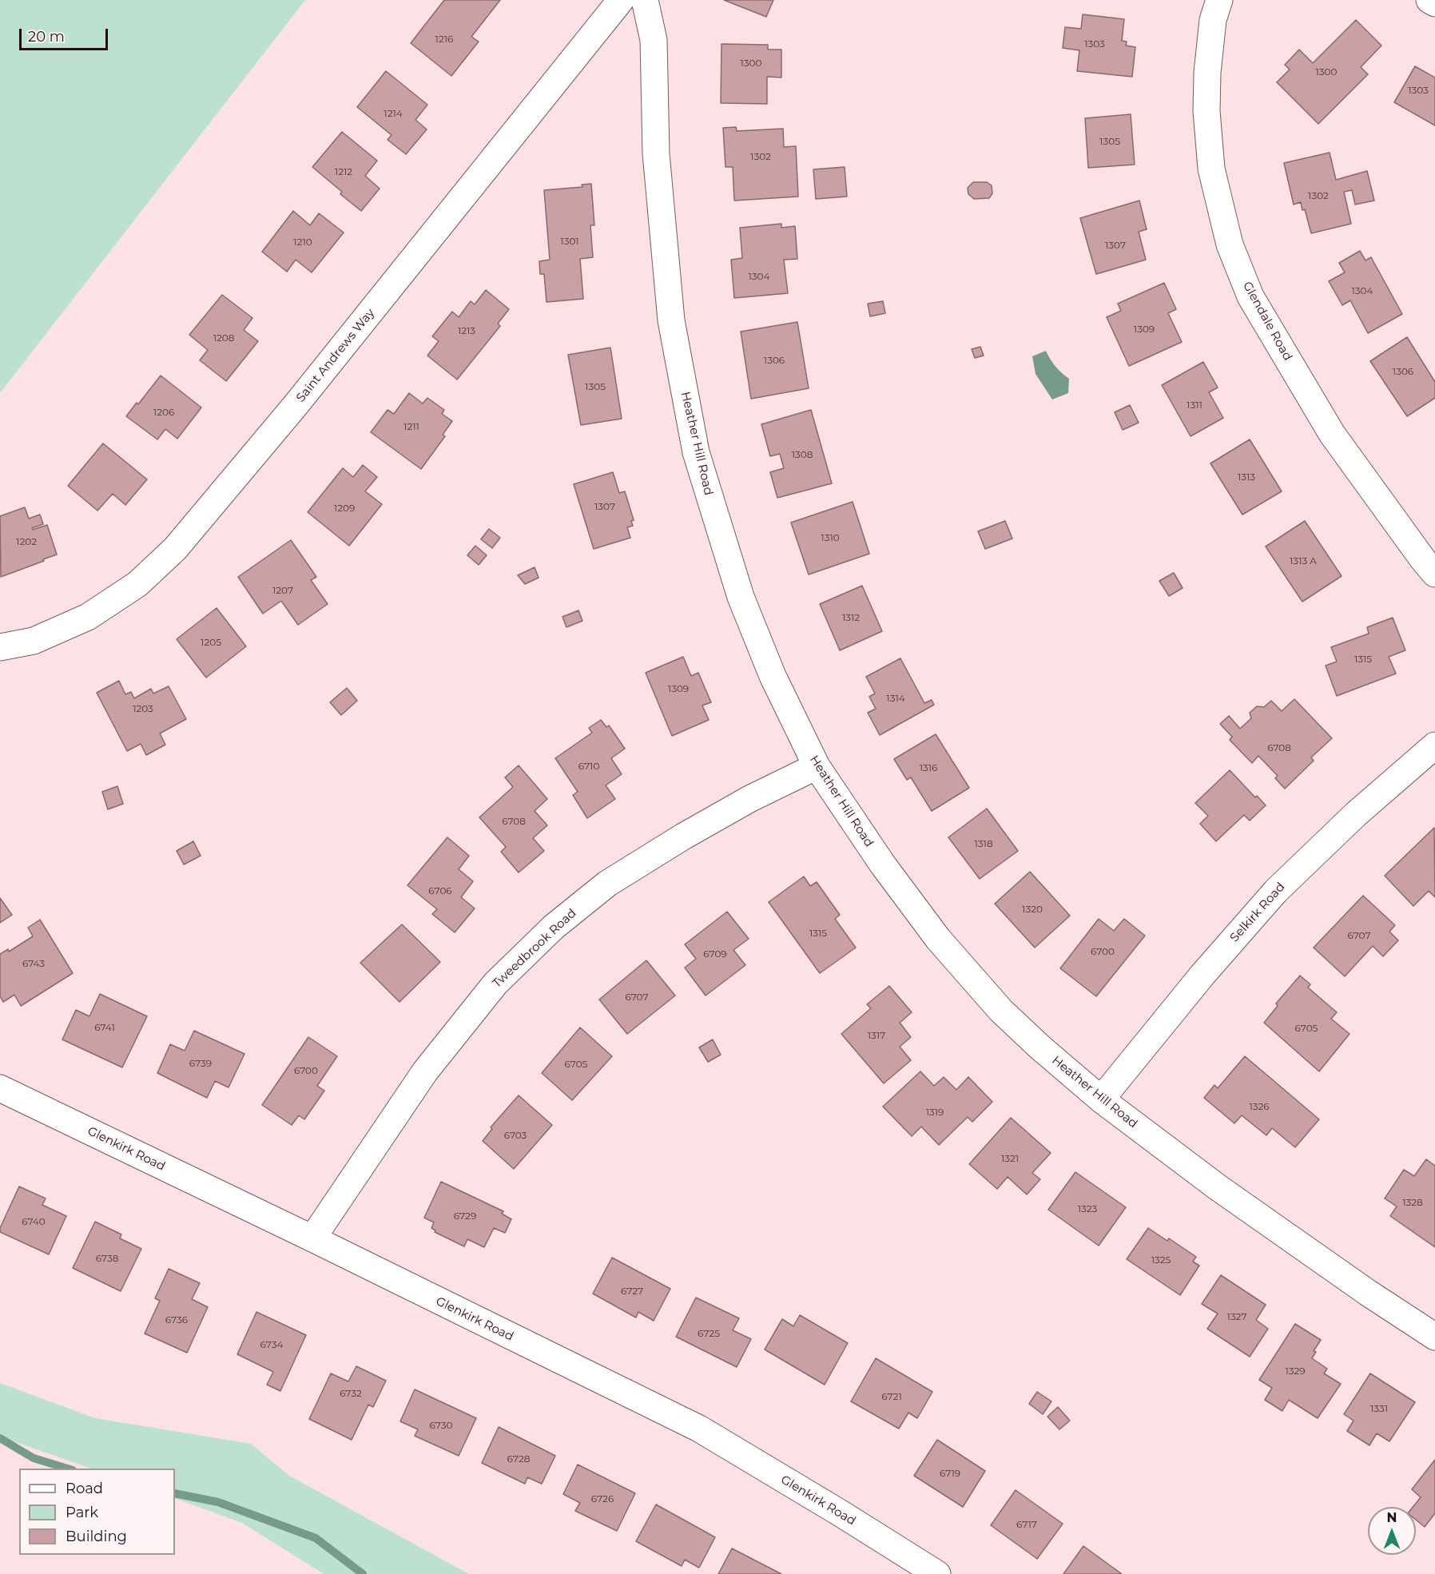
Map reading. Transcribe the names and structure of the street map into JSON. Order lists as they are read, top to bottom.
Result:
{
  "streets": {
    "street": [
      "Glendale Road",
      "Saint Andrews Way",
      "Heather Hill Road",
      "Selkirk Road",
      "Tweedbrook Road",
      "Glenkirk Road"
    ]
  },
  "crossings": [
    ["Heather Hill Road", "Selkirk Road"],
    ["Heather Hill Road", "Tweedbrook Road"],
    ["Tweedbrook Road", "Glenkirk Road"]
  ],
  "house_numbers": [
    "1216",
    "1303",
    "1300",
    "1300",
    "1303",
    "1214",
    "1305",
    "1302",
    "1212",
    "1302",
    "1301",
    "1210",
    "1307",
    "1304",
    "1304",
    "1309",
    "1213",
    "1208",
    "1306",
    "1306",
    "1305",
    "1311",
    "1206",
    "1211",
    "1308",
    "1313",
    "1307",
    "1209",
    "1310",
    "1202",
    "1313 A",
    "1207",
    "1312",
    "1205",
    "1315",
    "1309",
    "1314",
    "1203",
    "6708",
    "6710",
    "1316",
    "6708",
    "1318",
    "6706",
    "1320",
    "1315",
    "6707",
    "6700",
    "6709",
    "6743",
    "6707",
    "6741",
    "6705",
    "1317",
    "6739",
    "6705",
    "6700",
    "1326",
    "1319",
    "6703",
    "1321",
    "1328",
    "1323",
    "6729",
    "6740",
    "6738",
    "1325",
    "6727",
    "1327",
    "6736",
    "6725",
    "6734",
    "1329",
    "6732",
    "6721",
    "1331",
    "6730",
    "6728",
    "6719",
    "6726",
    "6717"
  ],
  "legend": ["Road", "Park", "Building"],
  "scale_bar": "20 m",
  "north": "top"
}
